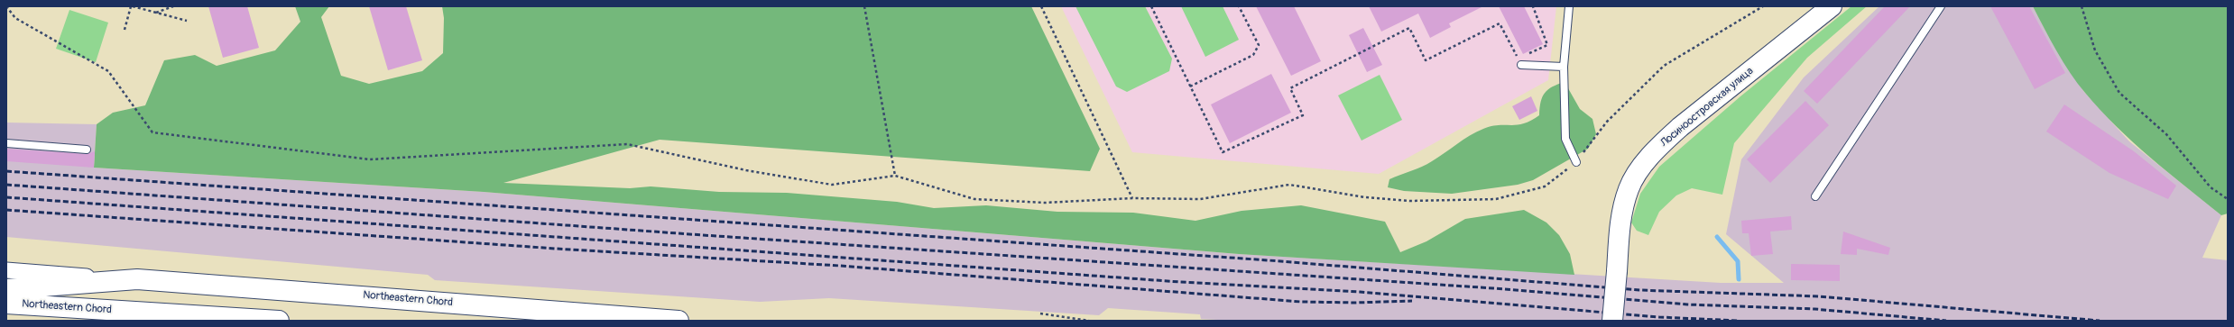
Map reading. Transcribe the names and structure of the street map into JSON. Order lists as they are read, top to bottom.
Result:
{
  "streets": {
    "main road": ["Лосиноостровская улица", "Northeastern Chord"]
  }
}
